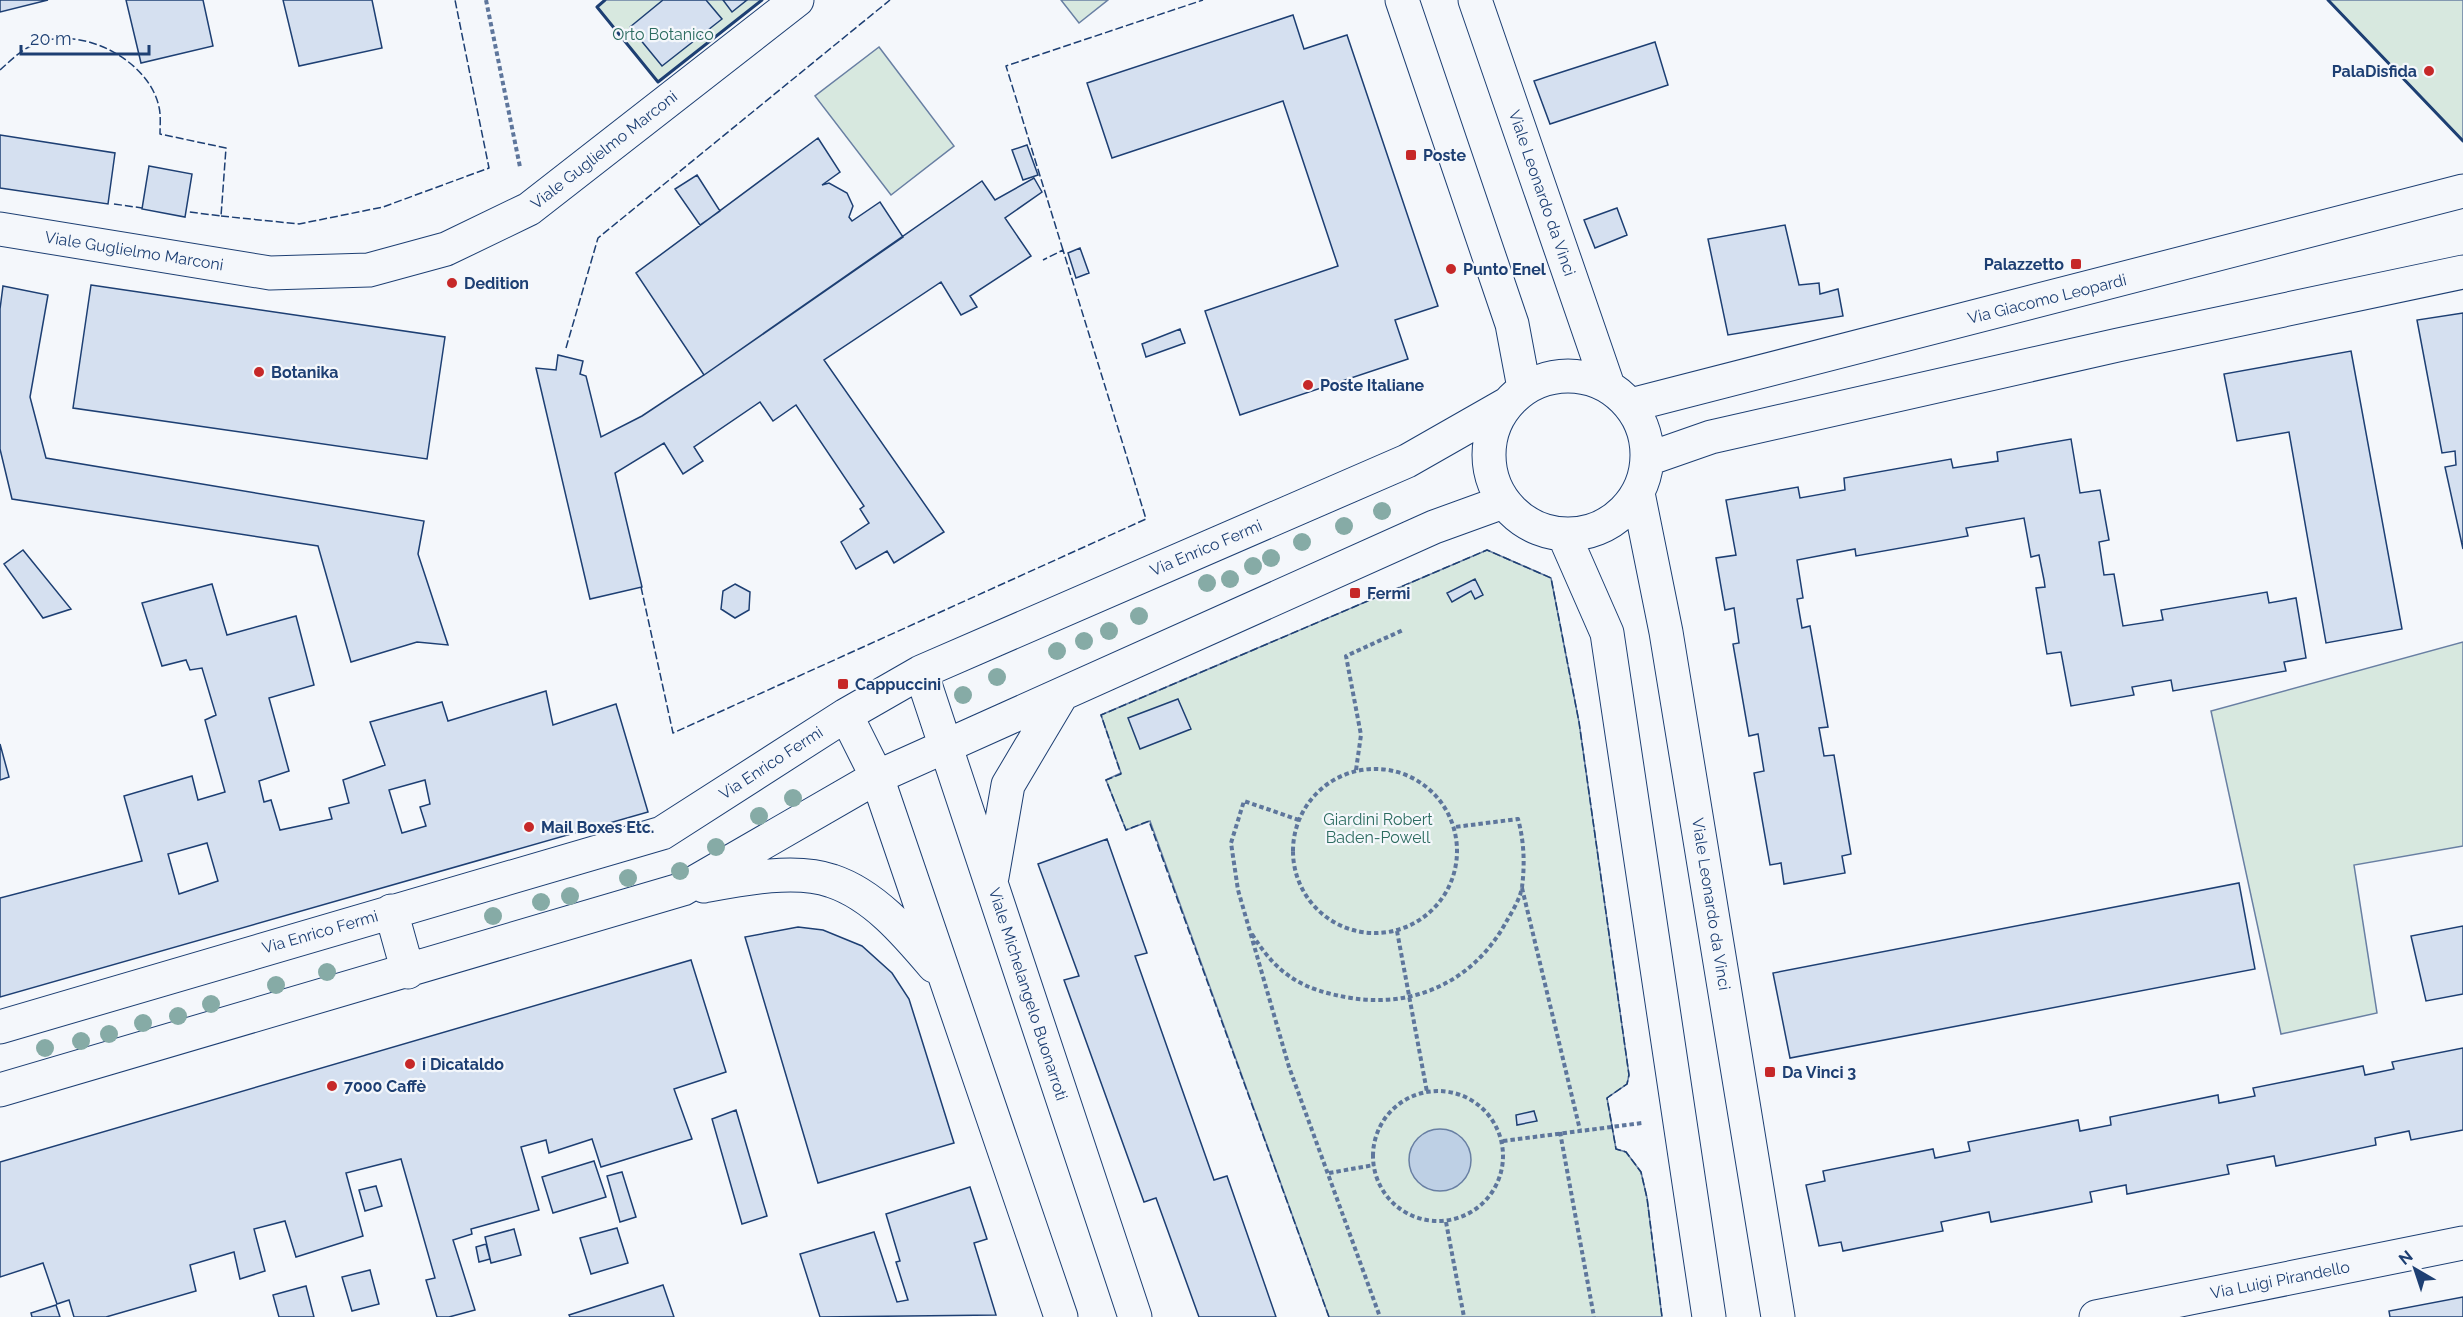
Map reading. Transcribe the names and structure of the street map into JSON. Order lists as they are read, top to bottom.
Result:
{
  "streets": {
    "street": [
      "Viale Guglielmo Marconi",
      "Viale Leonardo da Vinci",
      "Via Giacomo Leopardi",
      "Via Enrico Fermi",
      "Viale Michelangelo Buonarroti",
      "Via Luigi Pirandello"
    ]
  },
  "crossings": [
    ["Viale Leonardo da Vinci", "Via Giacomo Leopardi"],
    ["Viale Leonardo da Vinci", "Via Enrico Fermi"],
    ["Via Giacomo Leopardi", "Via Enrico Fermi"],
    ["Via Enrico Fermi", "Viale Michelangelo Buonarroti"]
  ],
  "parks": ["Orto Botanico", "Giardini Robert Baden-Powell"],
  "places": {
    "other": [
      "PalaDisfida",
      "Punto Enel",
      "Dedition",
      "Botanika",
      "Poste Italiane",
      "Mail Boxes Etc.",
      "i Dicataldo",
      "7000 Caffè"
    ],
    "transit": [
      "Poste",
      "Palazzetto",
      "Fermi",
      "Cappuccini",
      "Da Vinci 3"
    ]
  },
  "scale_bar": "20 m",
  "north": "top left"
}
